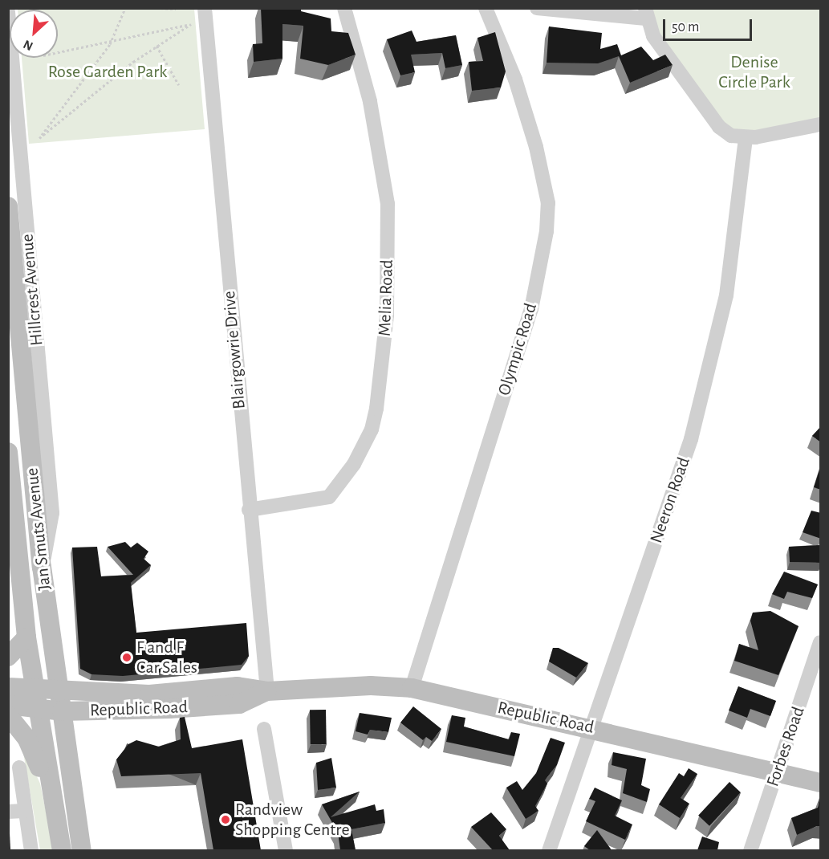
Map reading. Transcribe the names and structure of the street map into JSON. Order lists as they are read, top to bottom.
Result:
{
  "streets": {
    "main road": ["Jan Smuts Avenue", "Republic Road"],
    "street": [
      "Hillcrest Avenue",
      "Melia Road",
      "Olympic Road",
      "Blairgowrie Drive",
      "Neeron Road",
      "Forbes Road"
    ]
  },
  "crossings": [
    ["Hillcrest Avenue", "Jan Smuts Avenue"],
    ["Melia Road", "Blairgowrie Drive"],
    ["Olympic Road", "Republic Road"],
    ["Blairgowrie Drive", "Republic Road"],
    ["Neeron Road", "Republic Road"],
    ["Jan Smuts Avenue", "Republic Road"],
    ["Republic Road", "Forbes Road"]
  ],
  "parks": ["Denise Circle Park", "Rose Garden Park"],
  "places": ["F and F Car Sales", "Randview Shopping Centre"],
  "scale_bar": "50 m",
  "north": "bottom left"
}
